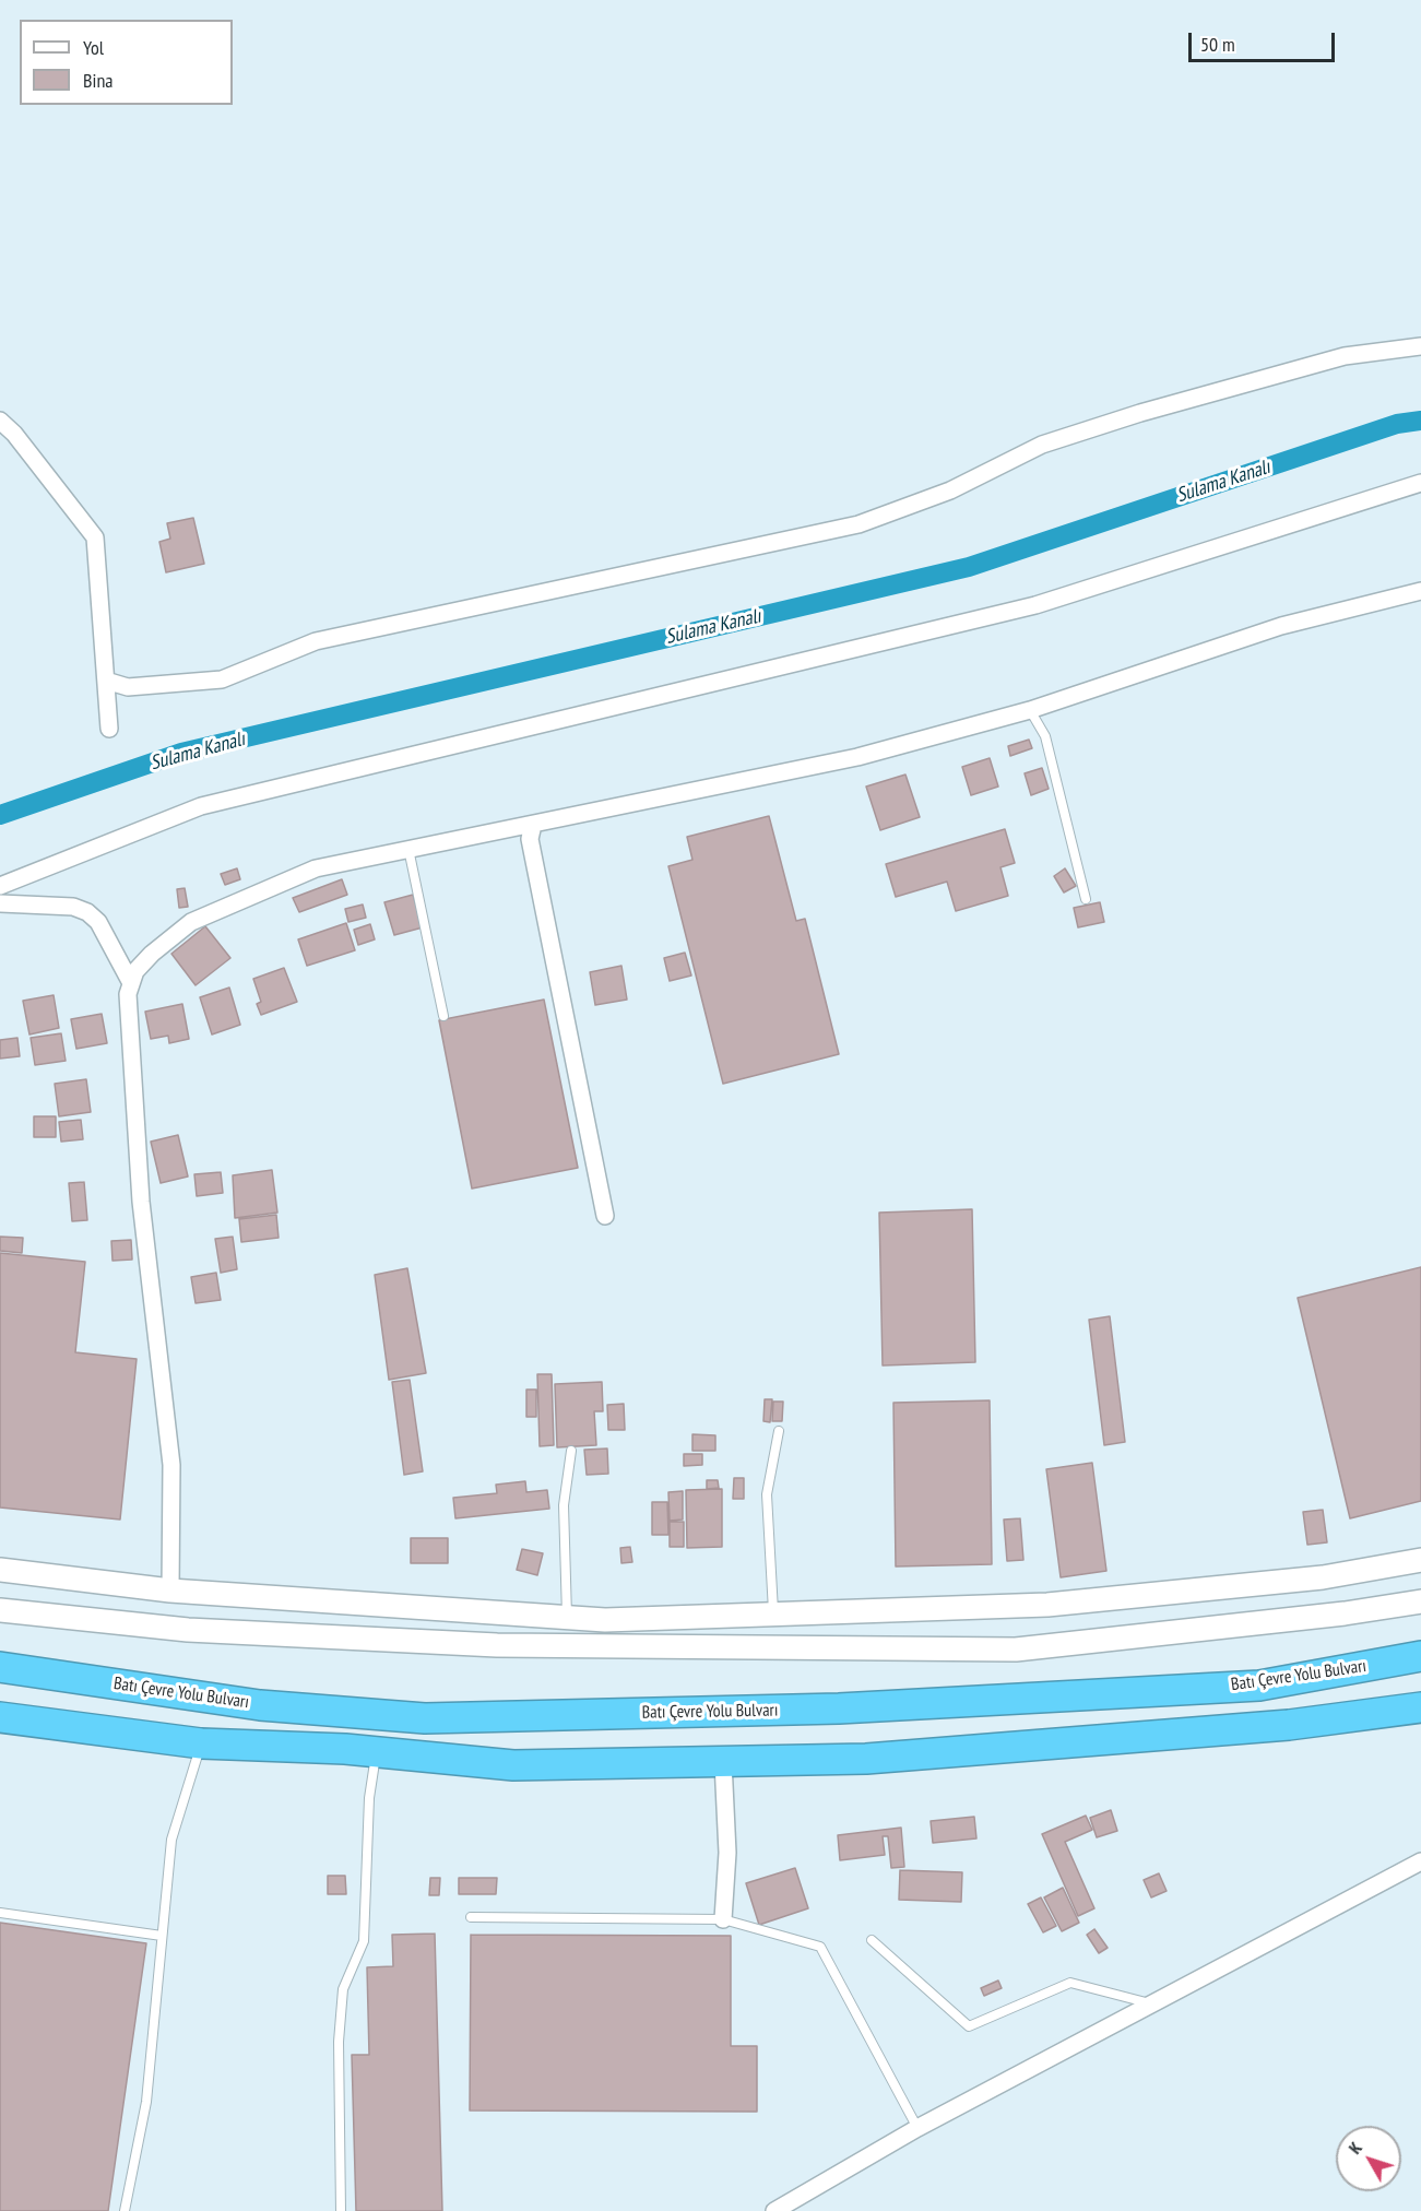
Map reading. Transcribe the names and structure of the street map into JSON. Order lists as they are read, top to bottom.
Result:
{
  "streets": {
    "highway": ["Batı Çevre Yolu Bulvarı"]
  },
  "water": ["Sulama Kanalı"],
  "legend": ["Yol", "Bina"],
  "scale_bar": "50 m",
  "north": "top left"
}
